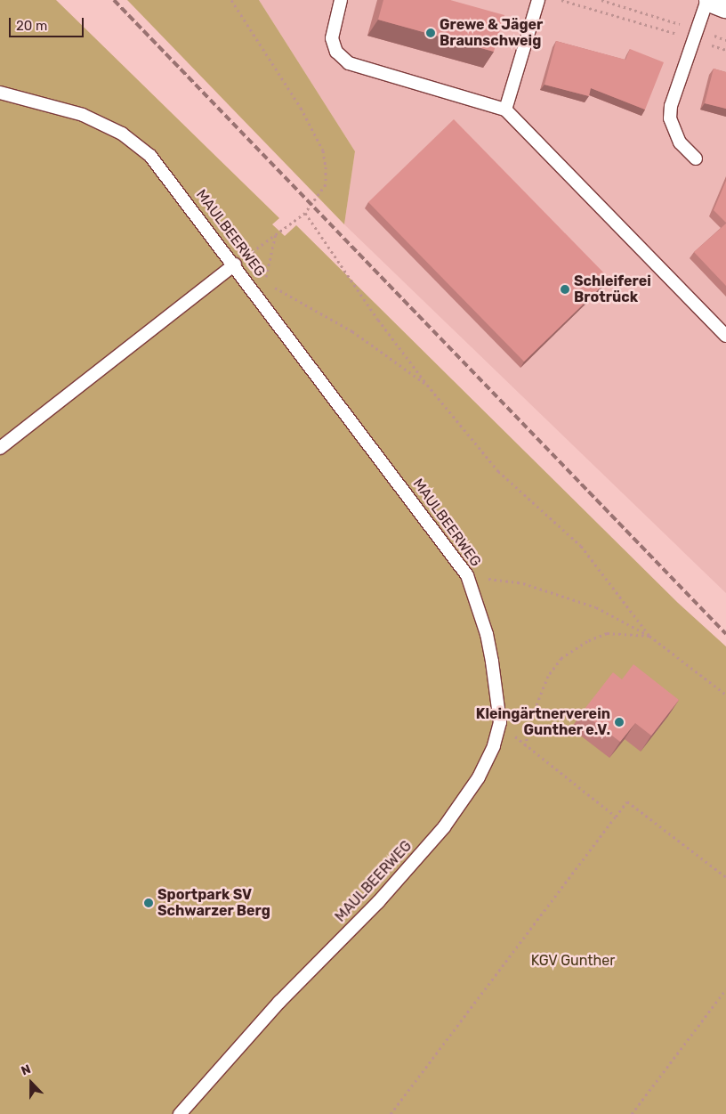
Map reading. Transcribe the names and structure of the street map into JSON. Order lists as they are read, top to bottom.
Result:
{
  "streets": {
    "lane": ["MAULBEERWEG"]
  },
  "parks": ["KGV Gunther"],
  "places": [
    "Grewe & Jäger Braunschweig",
    "Schleiferei Brotrück",
    "Kleingärtnerverein Gunther e.V.",
    "Sportpark SV Schwarzer Berg"
  ],
  "scale_bar": "20 m",
  "north": "top"
}
